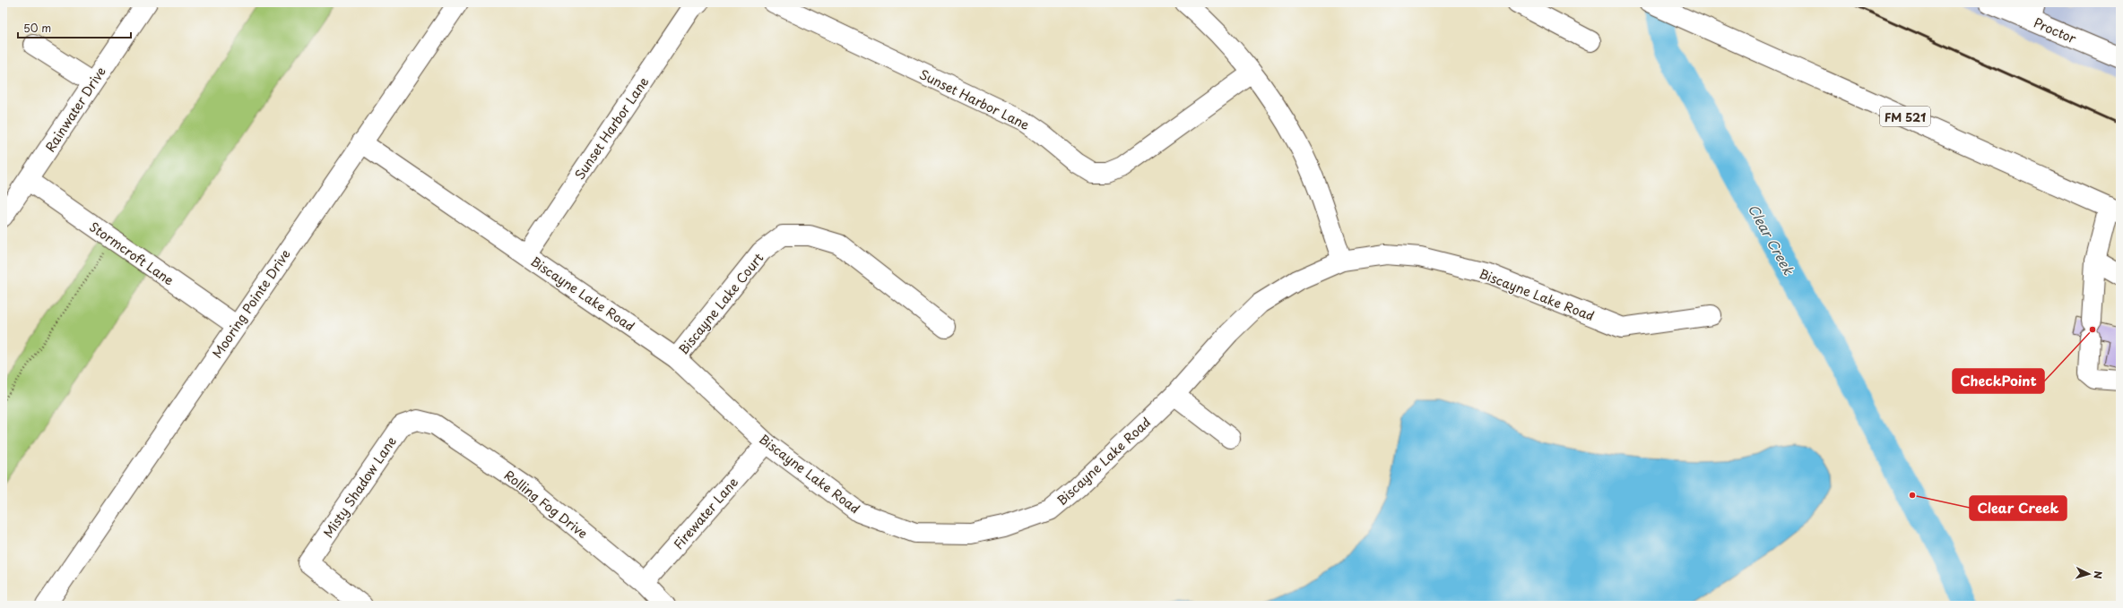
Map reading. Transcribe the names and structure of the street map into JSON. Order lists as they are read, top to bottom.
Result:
{
  "streets": {
    "street": [
      "Proctor",
      "Sunset Harbor Lane",
      "Rainwater Drive",
      "FM 521",
      "Stormcroft Lane",
      "Biscayne Lake Road",
      "Mooring Pointe Drive",
      "Biscayne Lake Court",
      "Misty Shadow Lane",
      "Rolling Fog Drive",
      "Firewater Lane"
    ]
  },
  "crossings": [
    ["Sunset Harbor Lane", "Biscayne Lake Road"],
    ["Rainwater Drive", "Stormcroft Lane"],
    ["Stormcroft Lane", "Mooring Pointe Drive"],
    ["Biscayne Lake Road", "Mooring Pointe Drive"],
    ["Biscayne Lake Road", "Biscayne Lake Court"],
    ["Biscayne Lake Road", "Firewater Lane"],
    ["Misty Shadow Lane", "Rolling Fog Drive"],
    ["Rolling Fog Drive", "Firewater Lane"]
  ],
  "water": ["Clear Creek"],
  "places": ["CheckPoint", "Clear Creek"],
  "scale_bar": "50 m",
  "north": "right"
}
